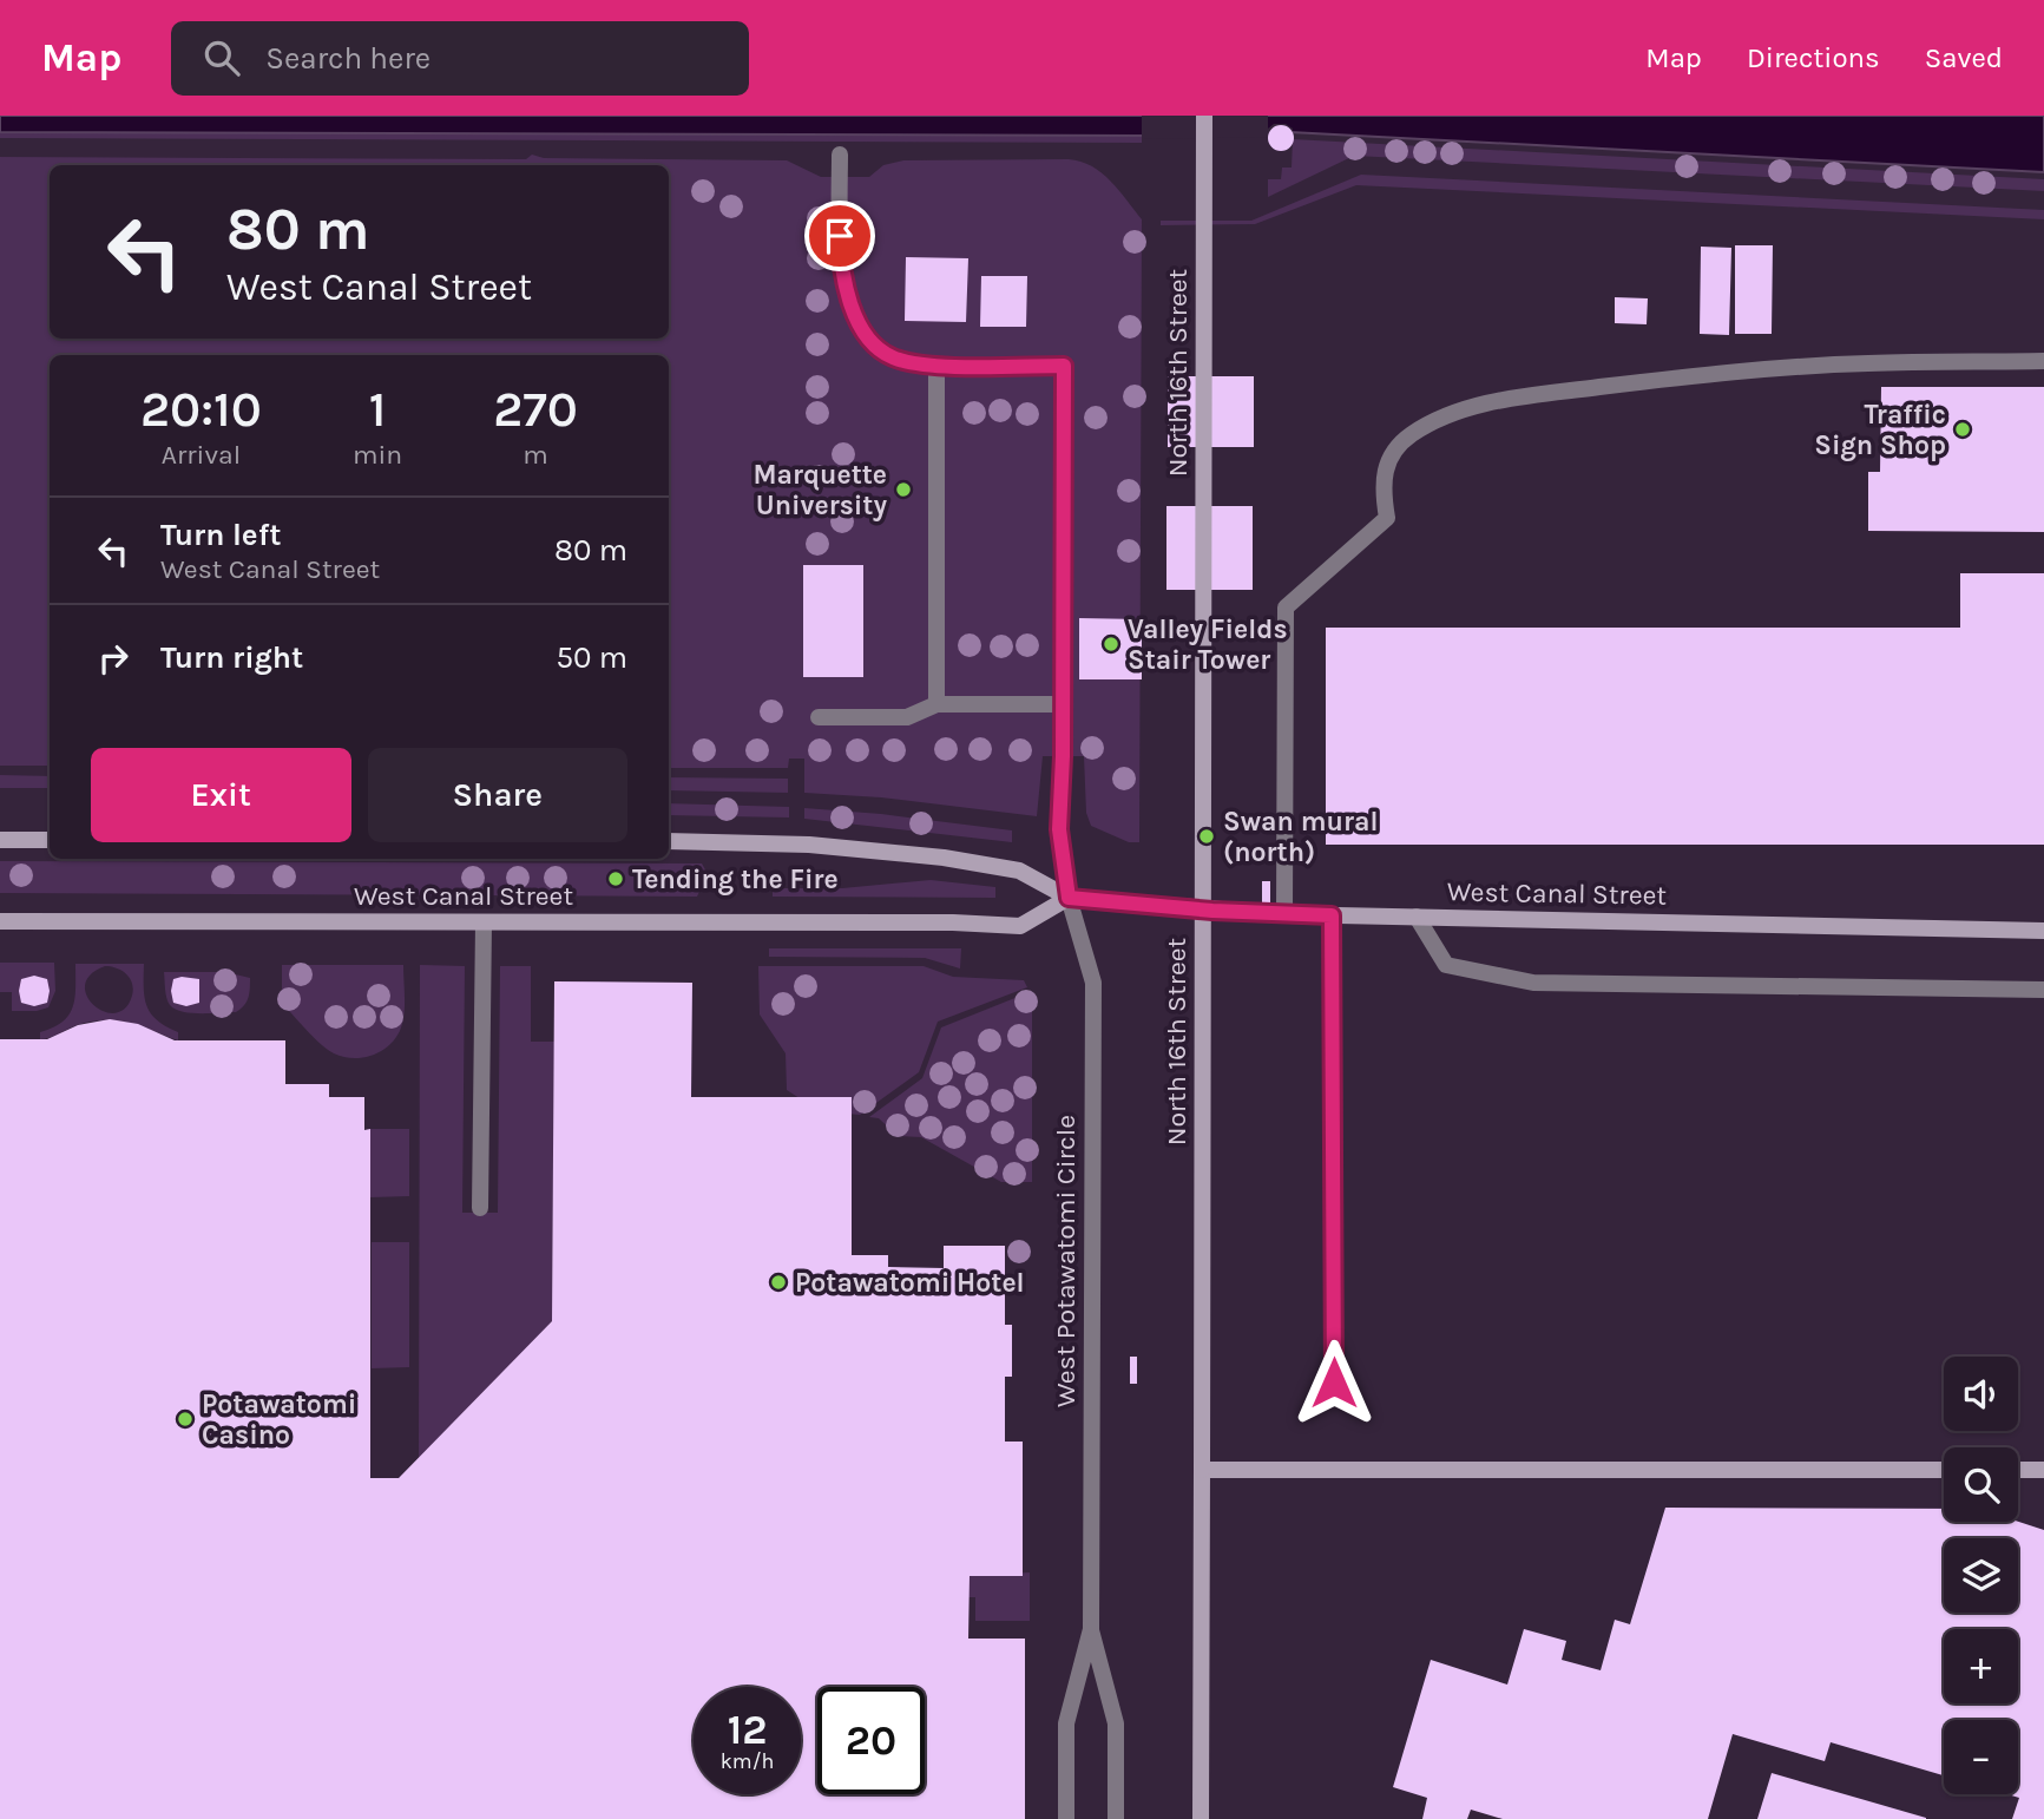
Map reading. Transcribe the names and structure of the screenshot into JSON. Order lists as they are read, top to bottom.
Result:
{
  "streets": {
    "street": ["North 16th Street", "West Canal Street", "West Potawatomi Circle"]
  },
  "crossings": [
    ["West Canal Street", "West Potawatomi Circle"]
  ],
  "places": [
    "Traffic Sign Shop",
    "Marquette University",
    "Valley Fields Stair Tower",
    "Swan mural (north)",
    "Tending the Fire",
    "Potawatomi Hotel",
    "Potawatomi Casino"
  ],
  "page": {
    "header": "Map",
    "search": "Search here",
    "nav": ["Map", "Directions", "Saved"],
    "turn": ["80 m", "West Canal Street"],
    "eta": [
      "20:10",
      "Arrival",
      "1",
      "min",
      "270",
      "m"
    ],
    "list": [
      {
        "name": "Turn left",
        "note": "West Canal Street",
        "value": "80 m"
      },
      {
        "name": "Turn right",
        "value": "50 m"
      }
    ],
    "buttons": ["Exit", "Share"],
    "map_buttons": ["+", "−"],
    "speed": "12 km/h",
    "limit": "20"
  }
}
